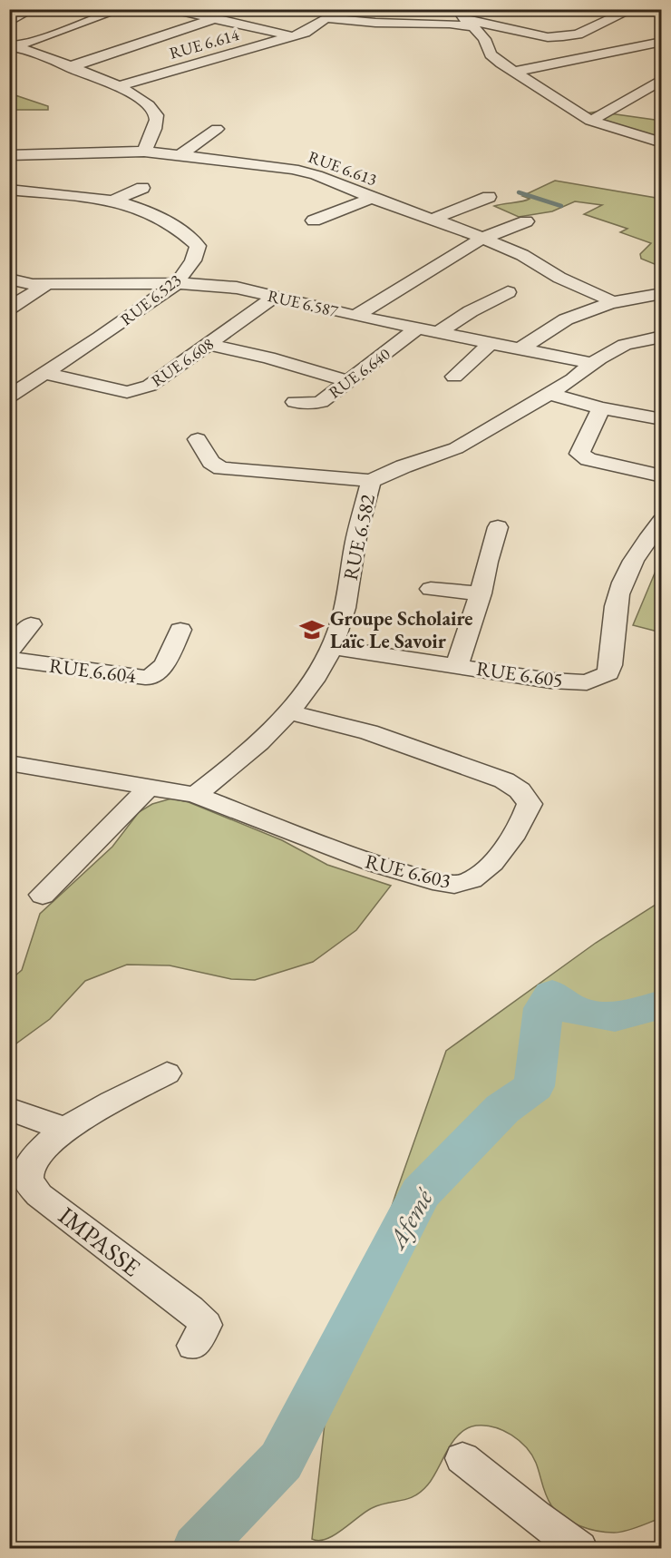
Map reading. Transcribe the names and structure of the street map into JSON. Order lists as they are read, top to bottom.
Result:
{
  "streets": {
    "street": [
      "RUE 6.614",
      "RUE 6.613",
      "RUE 6.523",
      "RUE 6.587",
      "RUE 6.608",
      "RUE 6.640",
      "RUE 6.582",
      "RUE 6.604",
      "RUE 6.605",
      "RUE 6.603",
      "IMPASSE"
    ]
  },
  "crossings": [
    ["RUE 6.523", "RUE 6.587"],
    ["RUE 6.523", "RUE 6.608"],
    ["RUE 6.587", "RUE 6.608"],
    ["RUE 6.587", "RUE 6.640"],
    ["RUE 6.587", "RUE 6.582"],
    ["RUE 6.582", "RUE 6.605"],
    ["RUE 6.582", "RUE 6.603"]
  ],
  "water": ["Afemé"],
  "places": {
    "school or university": ["Groupe Scholaire Laïc Le Savoir"]
  }
}
